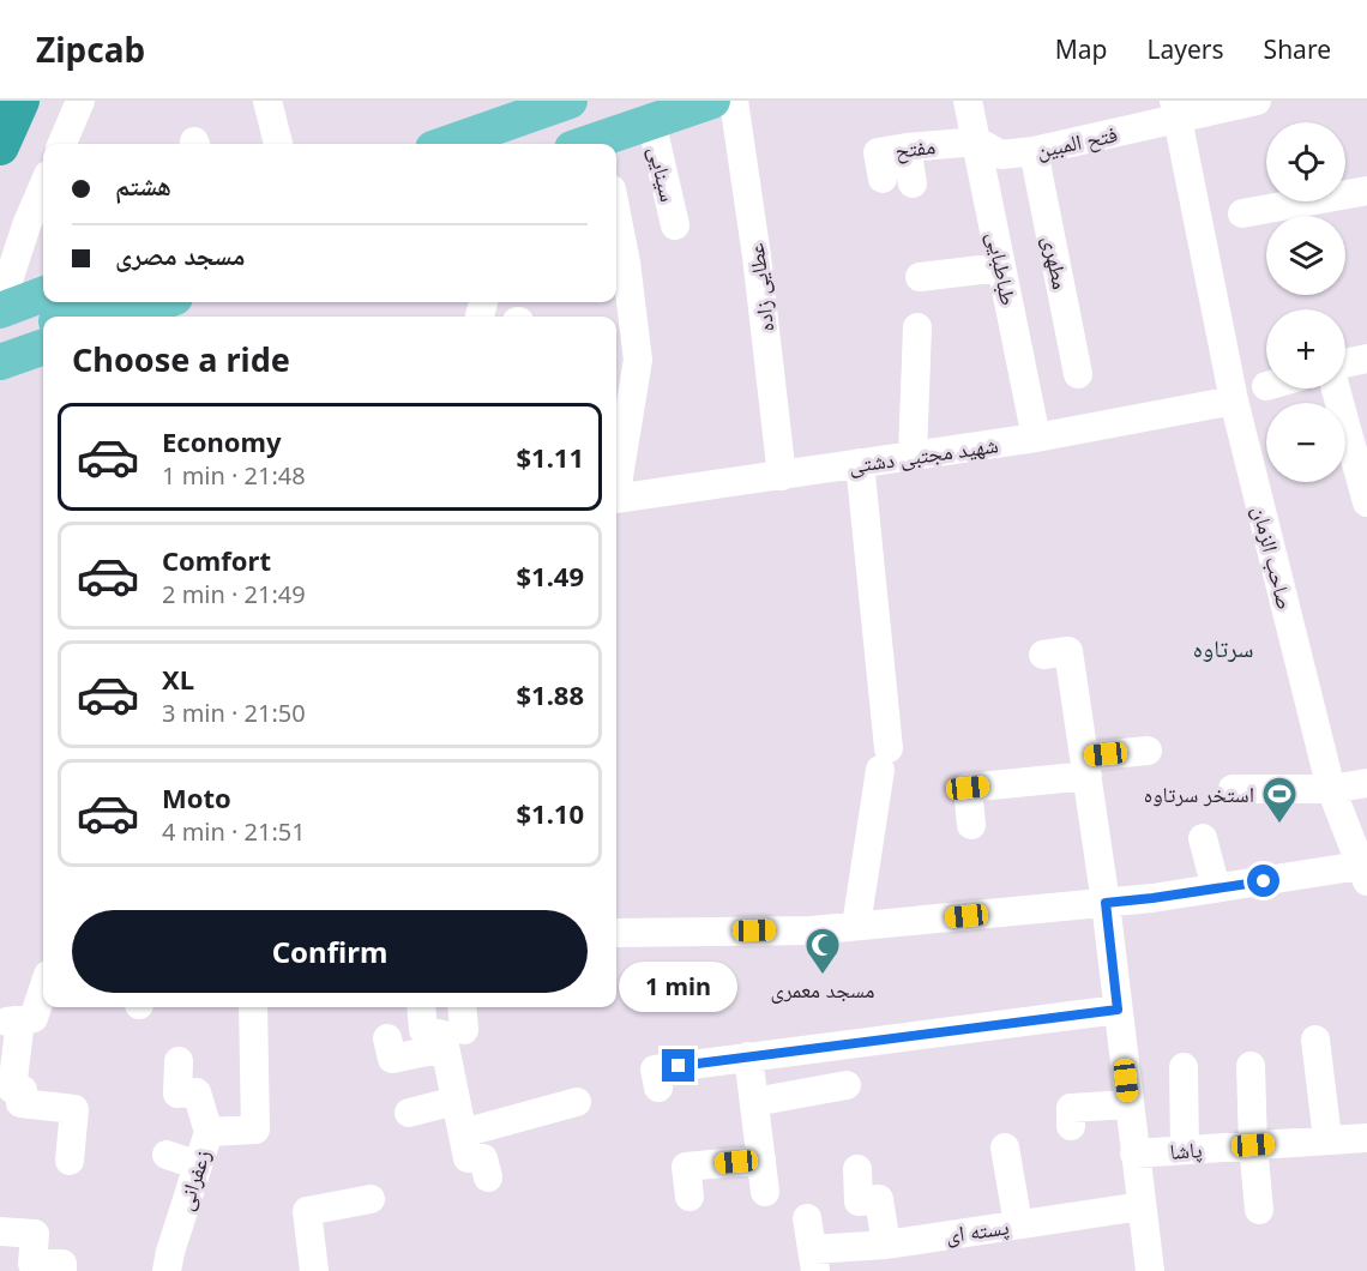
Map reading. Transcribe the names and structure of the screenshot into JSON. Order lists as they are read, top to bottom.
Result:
{
  "streets": {
    "street": [
      "فتح المبین",
      "مفتح",
      "سینایی",
      "مطهری",
      "طباطبایی",
      "عطایی زاده",
      "شهید مجتبی دشتی",
      "صاحب الزمان",
      "پاشا",
      "زعفرانی",
      "پسته ای"
    ]
  },
  "crossings": [
    ["فتح المبین", "مفتح"],
    ["فتح المبین", "مطهری"],
    ["فتح المبین", "طباطبایی"],
    ["فتح المبین", "صاحب الزمان"],
    ["مفتح", "طباطبایی"],
    ["طباطبایی", "شهید مجتبی دشتی"],
    ["عطایی زاده", "شهید مجتبی دشتی"],
    ["شهید مجتبی دشتی", "صاحب الزمان"]
  ],
  "districts": ["سرتاوه"],
  "places": {
    "sports": ["استخر سرتاوه"],
    "mosque": ["مسجد معمری"]
  },
  "page": {
    "header": "Zipcab",
    "nav": ["Map", "Layers", "Share"],
    "map_buttons": ["+", "−"],
    "banner": ["هشتم", "مسجد مصری"],
    "heading": "Choose a ride",
    "list": [
      {
        "name": "Economy",
        "note": "1 min · 21:48",
        "value": "$1.11"
      },
      {
        "name": "Comfort",
        "note": "2 min · 21:49",
        "value": "$1.49"
      },
      {
        "name": "XL",
        "note": "3 min · 21:50",
        "value": "$1.88"
      },
      {
        "name": "Moto",
        "note": "4 min · 21:51",
        "value": "$1.10"
      }
    ],
    "buttons": "Confirm",
    "bubble": "1 min"
  }
}
